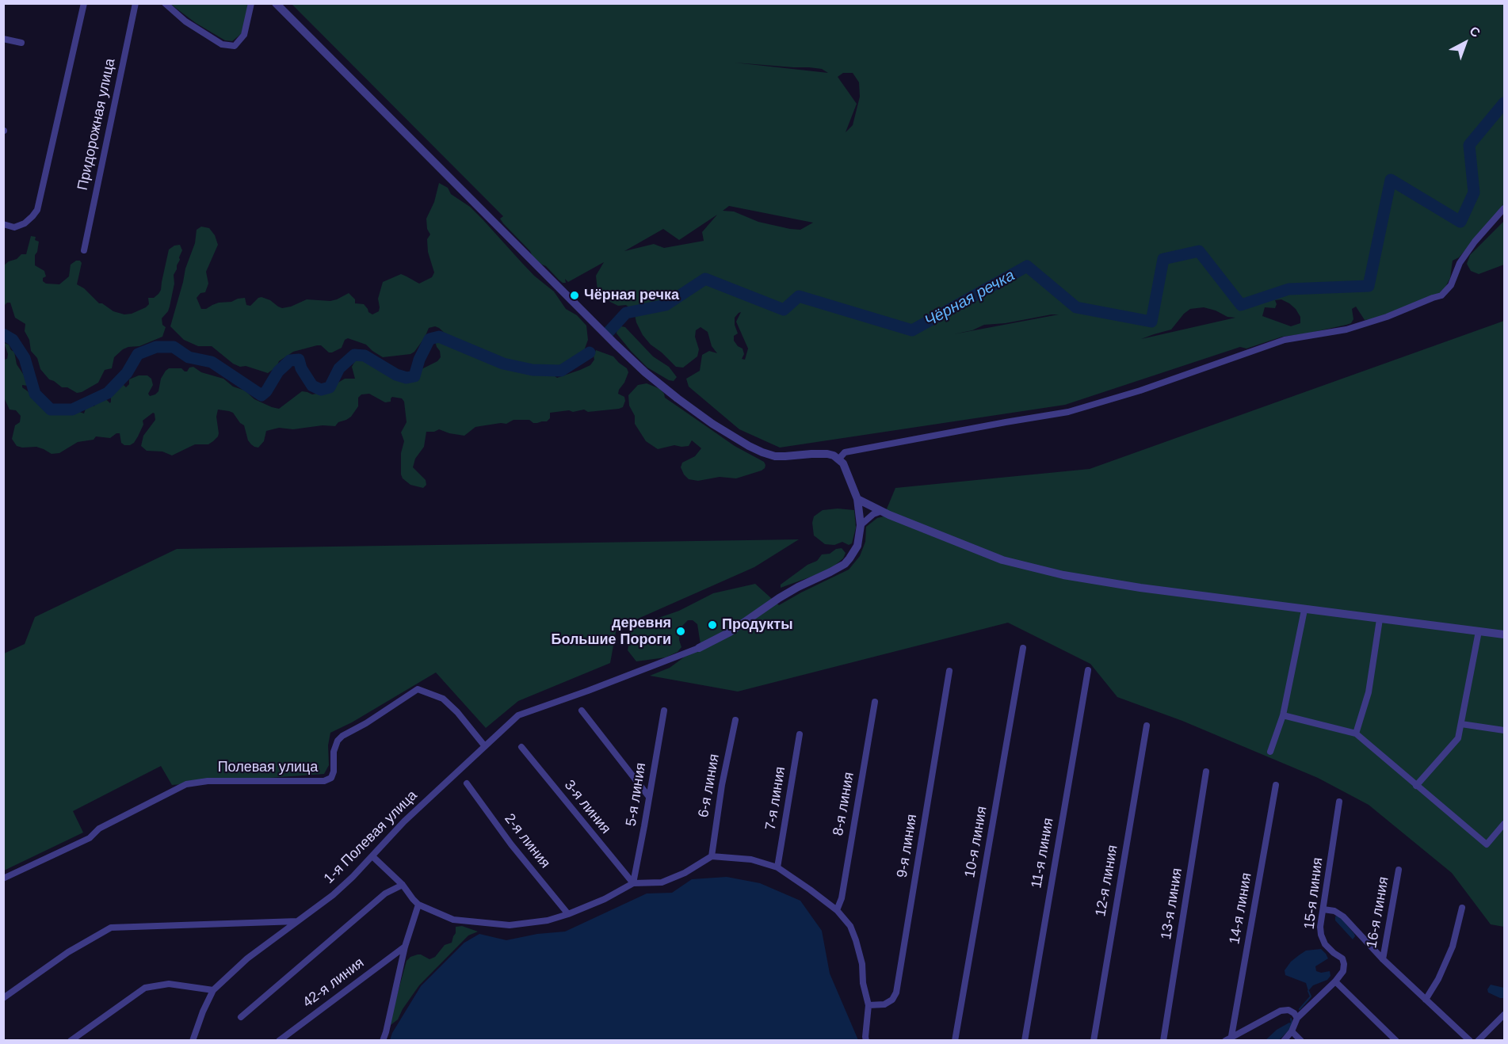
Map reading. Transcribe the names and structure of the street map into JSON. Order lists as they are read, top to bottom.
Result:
{
  "streets": {
    "street": [
      "Придорожная улица",
      "Полевая улица",
      "6-я линия",
      "5-я линия",
      "7-я линия",
      "8-я линия",
      "3-я линия",
      "1-я Полевая улица",
      "2-я линия",
      "10-я линия",
      "9-я линия",
      "11-я линия",
      "12-я линия",
      "15-я линия",
      "13-я линия",
      "14-я линия",
      "16-я линия",
      "42-я линия"
    ]
  },
  "crossings": [
    ["Полевая улица", "1-я Полевая улица"],
    ["5-я линия", "3-я линия"]
  ],
  "water": ["Чёрная речка"],
  "places": ["Чёрная речка", "Продукты", "деревня Большие Пороги"],
  "north": "top right"
}
